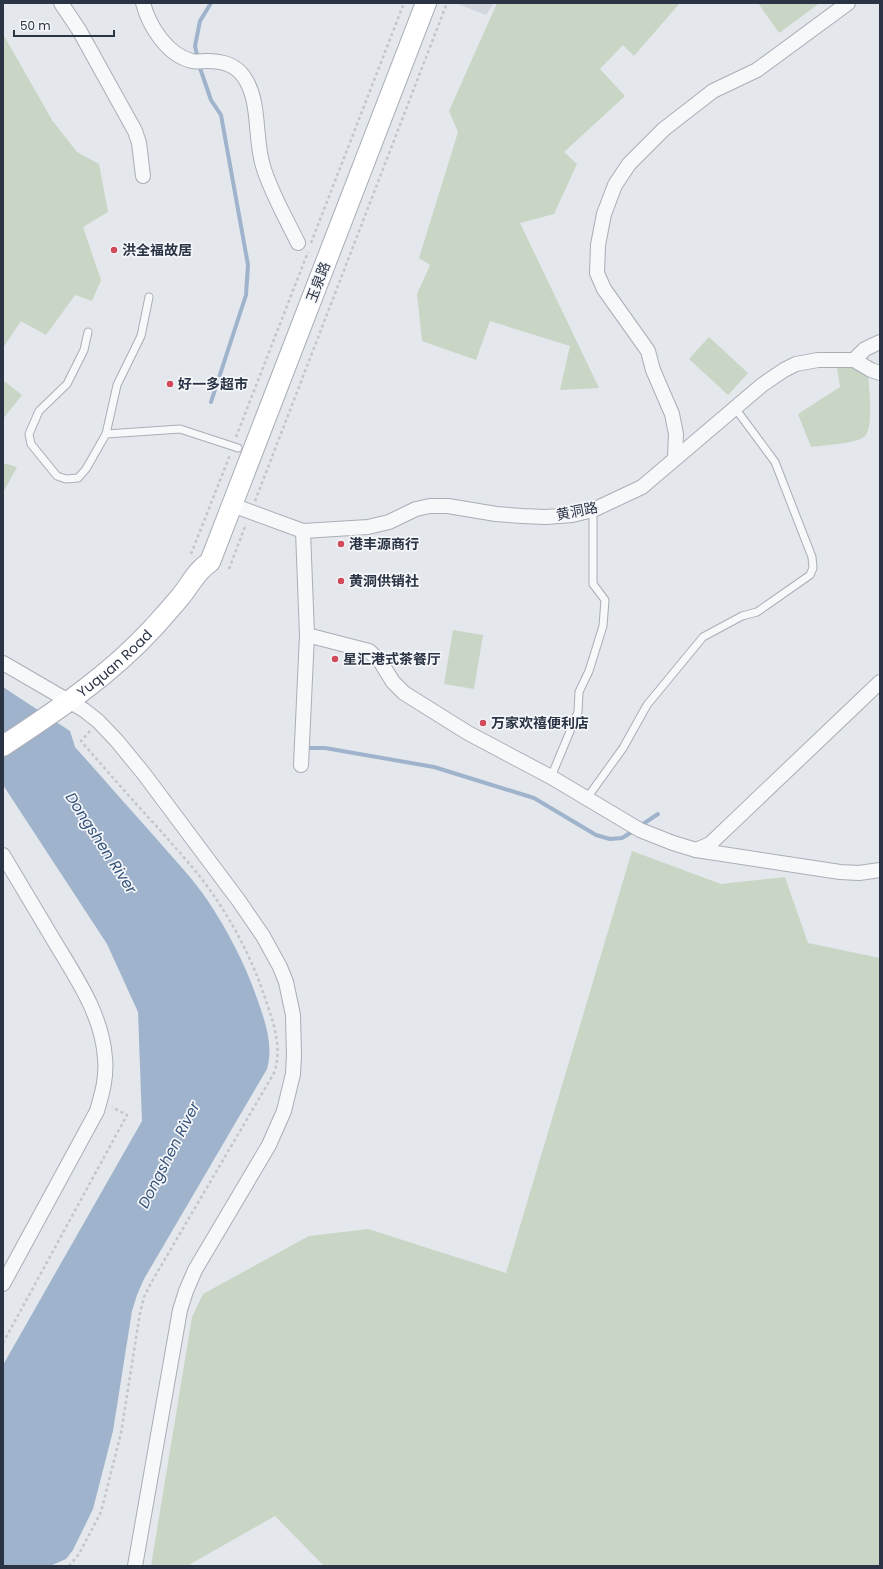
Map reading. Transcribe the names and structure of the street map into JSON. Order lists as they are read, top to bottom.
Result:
{
  "streets": {
    "street": ["玉泉路", "黄洞路", "Yuquan Road"]
  },
  "crossings": [
    ["玉泉路", "黄洞路"],
    ["玉泉路", "Yuquan Road"],
    ["黄洞路", "Yuquan Road"]
  ],
  "water": ["Dongshen River"],
  "places": [
    "洪全福故居",
    "好一多超市",
    "港丰源商行",
    "黄洞供销社",
    "星汇港式茶餐厅",
    "万家欢禧便利店"
  ],
  "scale_bar": "50 m"
}
